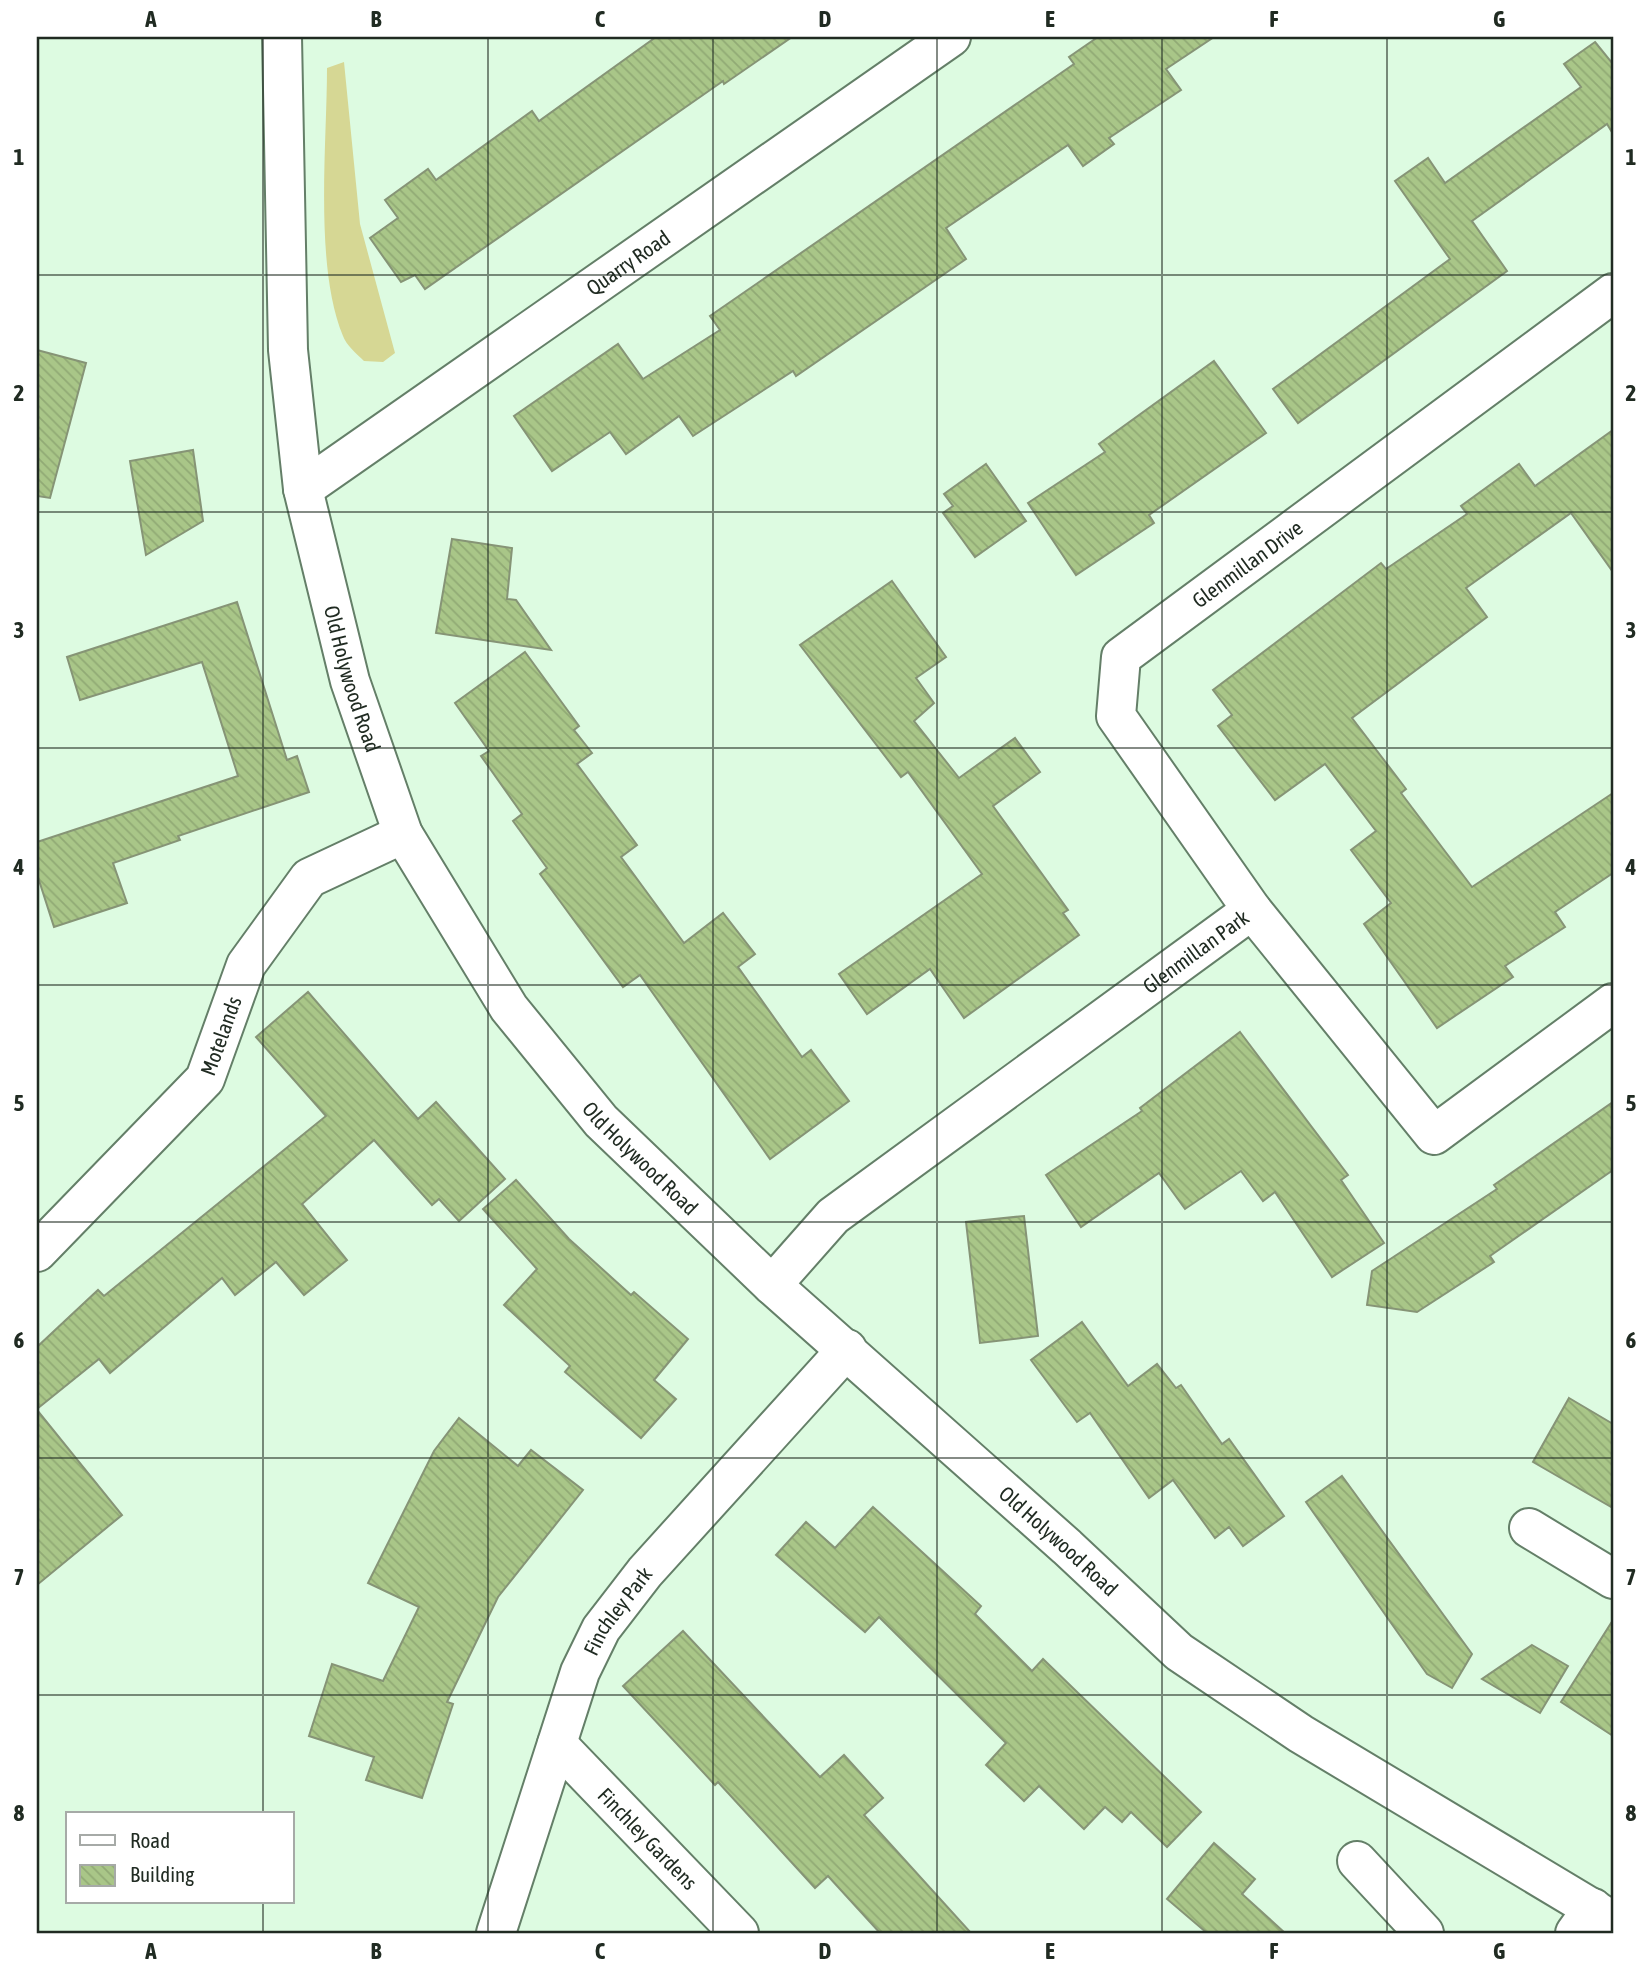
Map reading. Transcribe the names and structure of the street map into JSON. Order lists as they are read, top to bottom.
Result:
{
  "streets": {
    "street": [
      "Quarry Road",
      "Glenmillan Drive",
      "Old Holywood Road",
      "Glenmillan Park",
      "Motelands",
      "Finchley Park",
      "Finchley Gardens"
    ]
  },
  "crossings": [
    ["Quarry Road", "Old Holywood Road"],
    ["Glenmillan Drive", "Glenmillan Park"],
    ["Old Holywood Road", "Glenmillan Park"],
    ["Old Holywood Road", "Motelands"],
    ["Old Holywood Road", "Finchley Park"],
    ["Finchley Park", "Finchley Gardens"]
  ],
  "legend": ["Road", "Building"],
  "grid": {
    "columns": [
      "A",
      "B",
      "C",
      "D",
      "E",
      "F",
      "G"
    ],
    "rows": [
      "1",
      "2",
      "3",
      "4",
      "5",
      "6",
      "7",
      "8"
    ]
  }
}
